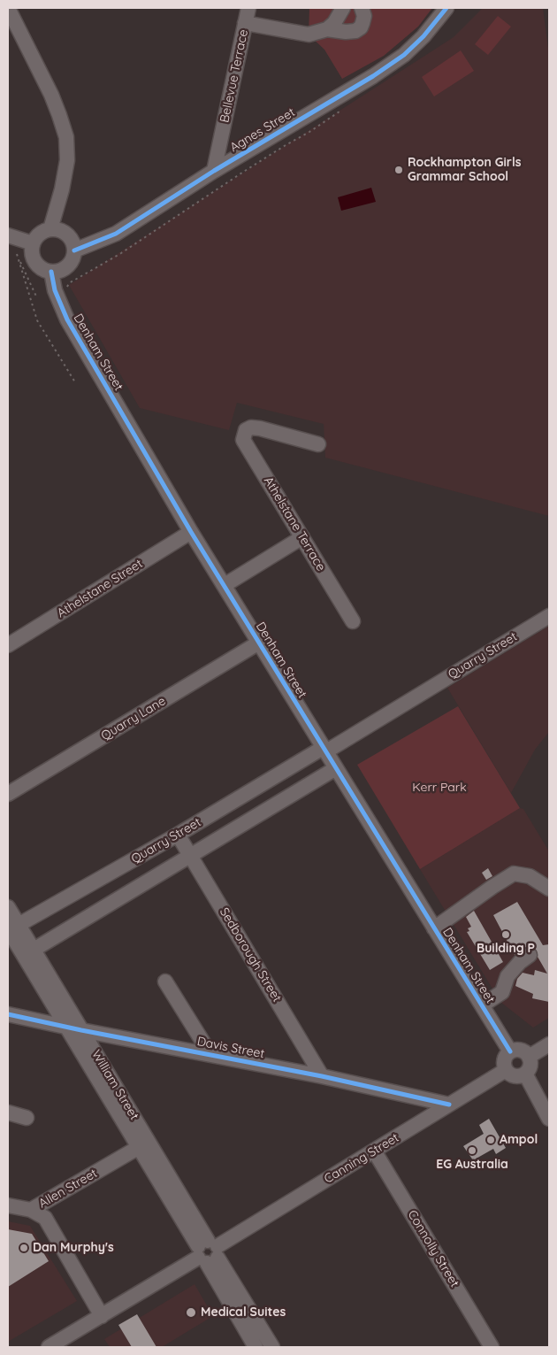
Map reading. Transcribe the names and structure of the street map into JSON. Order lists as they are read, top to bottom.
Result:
{
  "streets": {
    "street": [
      "Bellevue Terrace",
      "Agnes Street",
      "Denham Street",
      "Athelstane Terrace",
      "Athelstane Street",
      "Quarry Street",
      "Quarry Lane",
      "Sedborough Street",
      "Davis Street",
      "William Street",
      "Canning Street",
      "Allen Street",
      "Connolly Street"
    ]
  },
  "crossings": [
    ["Bellevue Terrace", "Agnes Street"],
    ["Agnes Street", "Denham Street"],
    ["Denham Street", "Athelstane Street"],
    ["Denham Street", "Quarry Street"],
    ["Denham Street", "Quarry Lane"],
    ["Denham Street", "Canning Street"],
    ["Quarry Street", "Sedborough Street"],
    ["Quarry Street", "William Street"],
    ["Sedborough Street", "Davis Street"],
    ["Davis Street", "William Street"],
    ["Davis Street", "Canning Street"],
    ["William Street", "Canning Street"],
    ["William Street", "Allen Street"],
    ["Canning Street", "Allen Street"],
    ["Canning Street", "Connolly Street"]
  ],
  "parks": ["Kerr Park"],
  "places": [
    "Rockhampton Girls Grammar School",
    "Building P",
    "Ampol",
    "EG Australia",
    "Dan Murphy's",
    "Medical Suites"
  ]
}
